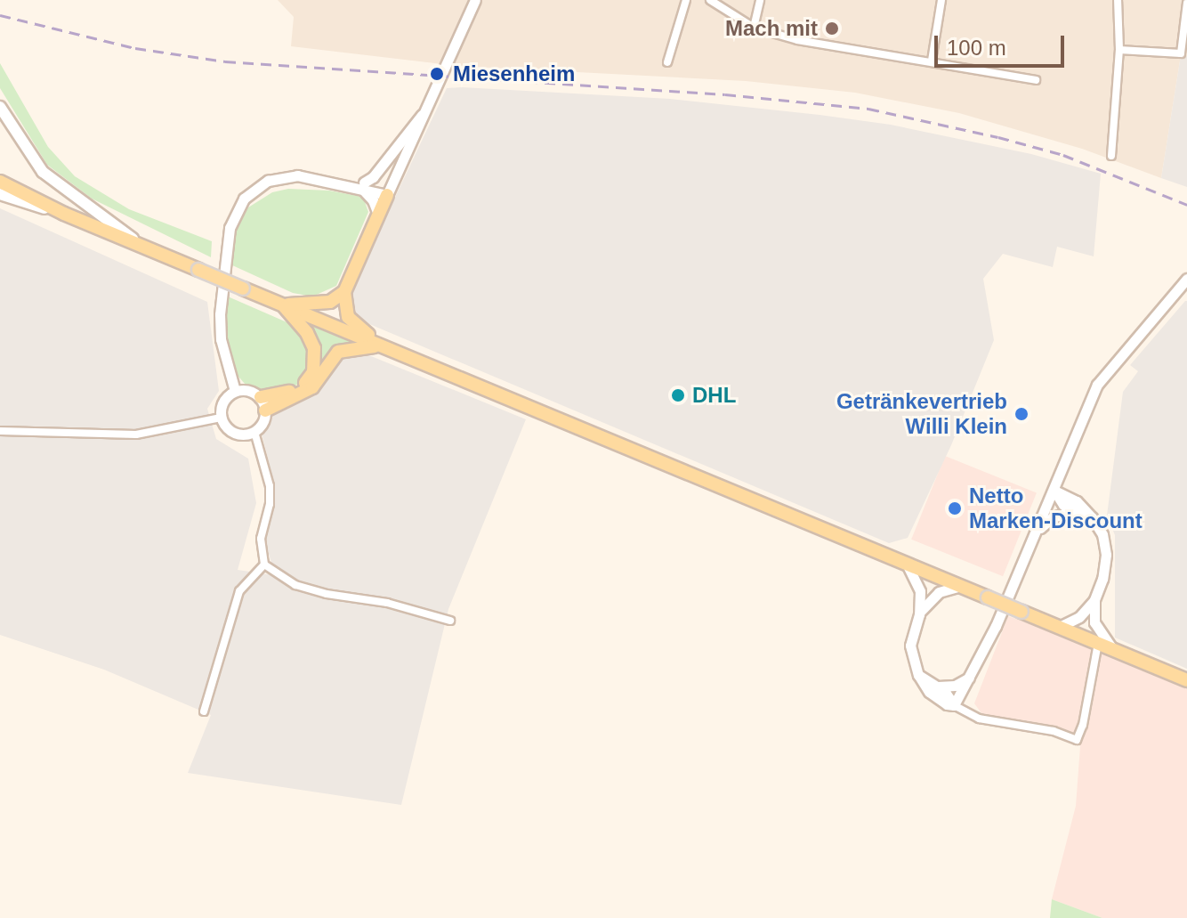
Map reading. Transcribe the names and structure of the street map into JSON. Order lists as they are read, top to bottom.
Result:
{
  "places": [
    "Mach mit",
    "Miesenheim",
    "DHL",
    "Getränkevertrieb Willi Klein",
    "Netto Marken-Discount"
  ],
  "scale_bar": "100 m"
}
